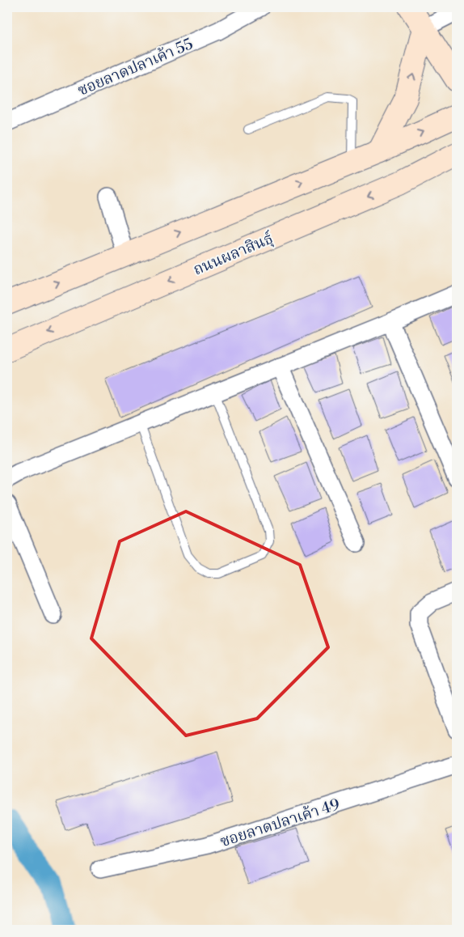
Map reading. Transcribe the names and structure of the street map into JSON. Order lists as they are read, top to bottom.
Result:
{
  "streets": {
    "main road": ["ถนนผลาสินธุ์"],
    "street": ["ซอยลาดปลาเค้า 55", "ซอยลาดปลาเค้า 49"]
  }
}
